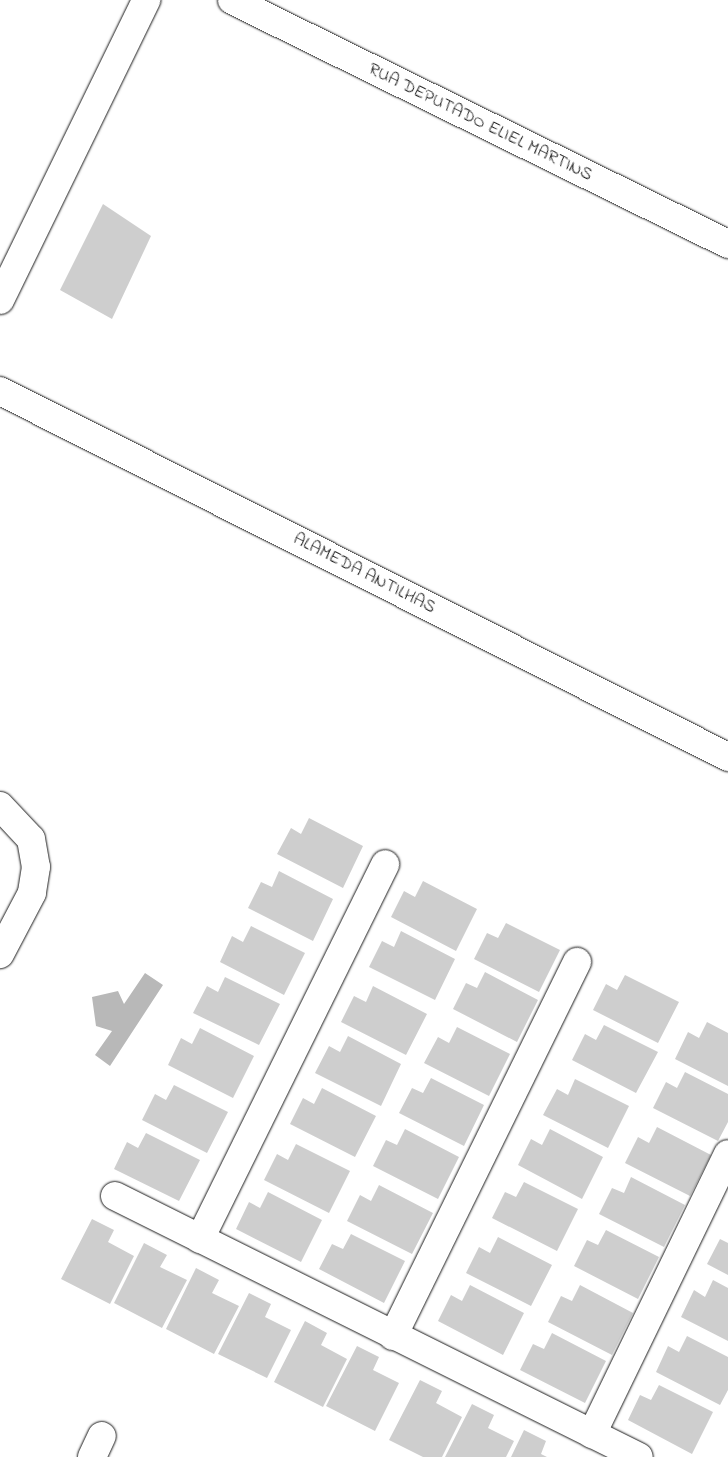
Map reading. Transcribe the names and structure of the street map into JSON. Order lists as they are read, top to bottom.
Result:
{
  "streets": {
    "street": ["RUA DEPUTADO ELIEL MARTINS", "ALAMEDA ANTILHAS"]
  }
}
